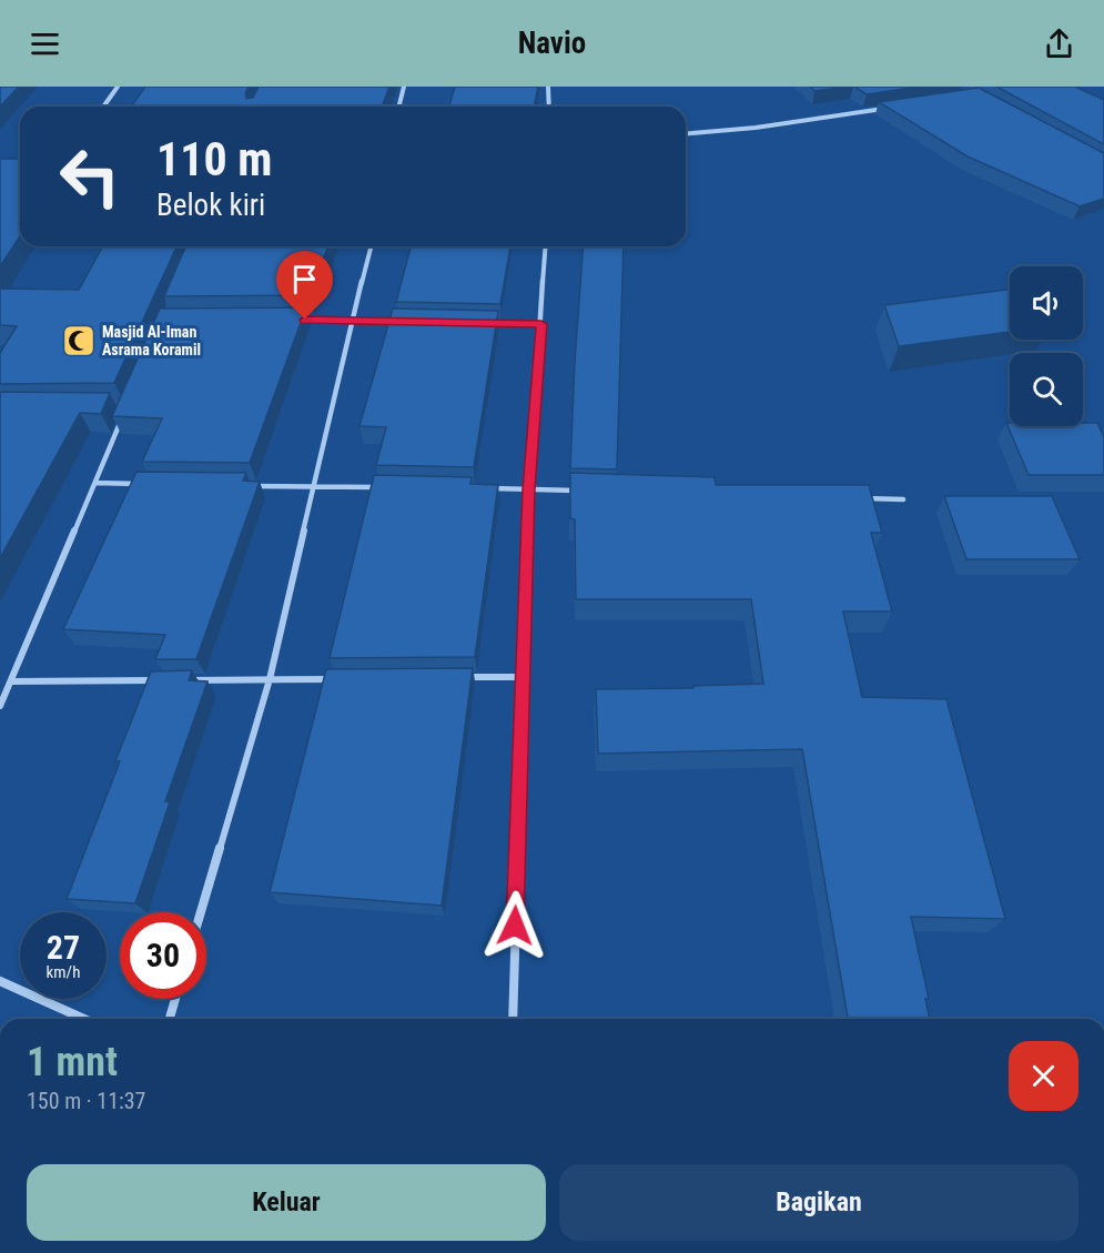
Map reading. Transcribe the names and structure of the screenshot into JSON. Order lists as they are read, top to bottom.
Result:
{
  "places": {
    "mosque": ["Masjid Al-Iman Asrama Koramil"]
  },
  "page": {
    "header": "Navio",
    "turn": ["110 m", "Belok kiri"],
    "speed": "27 km/h",
    "limit": "30",
    "heading": ["1 mnt", "150 m · 11:37"],
    "buttons": ["Keluar", "Bagikan"]
  }
}
